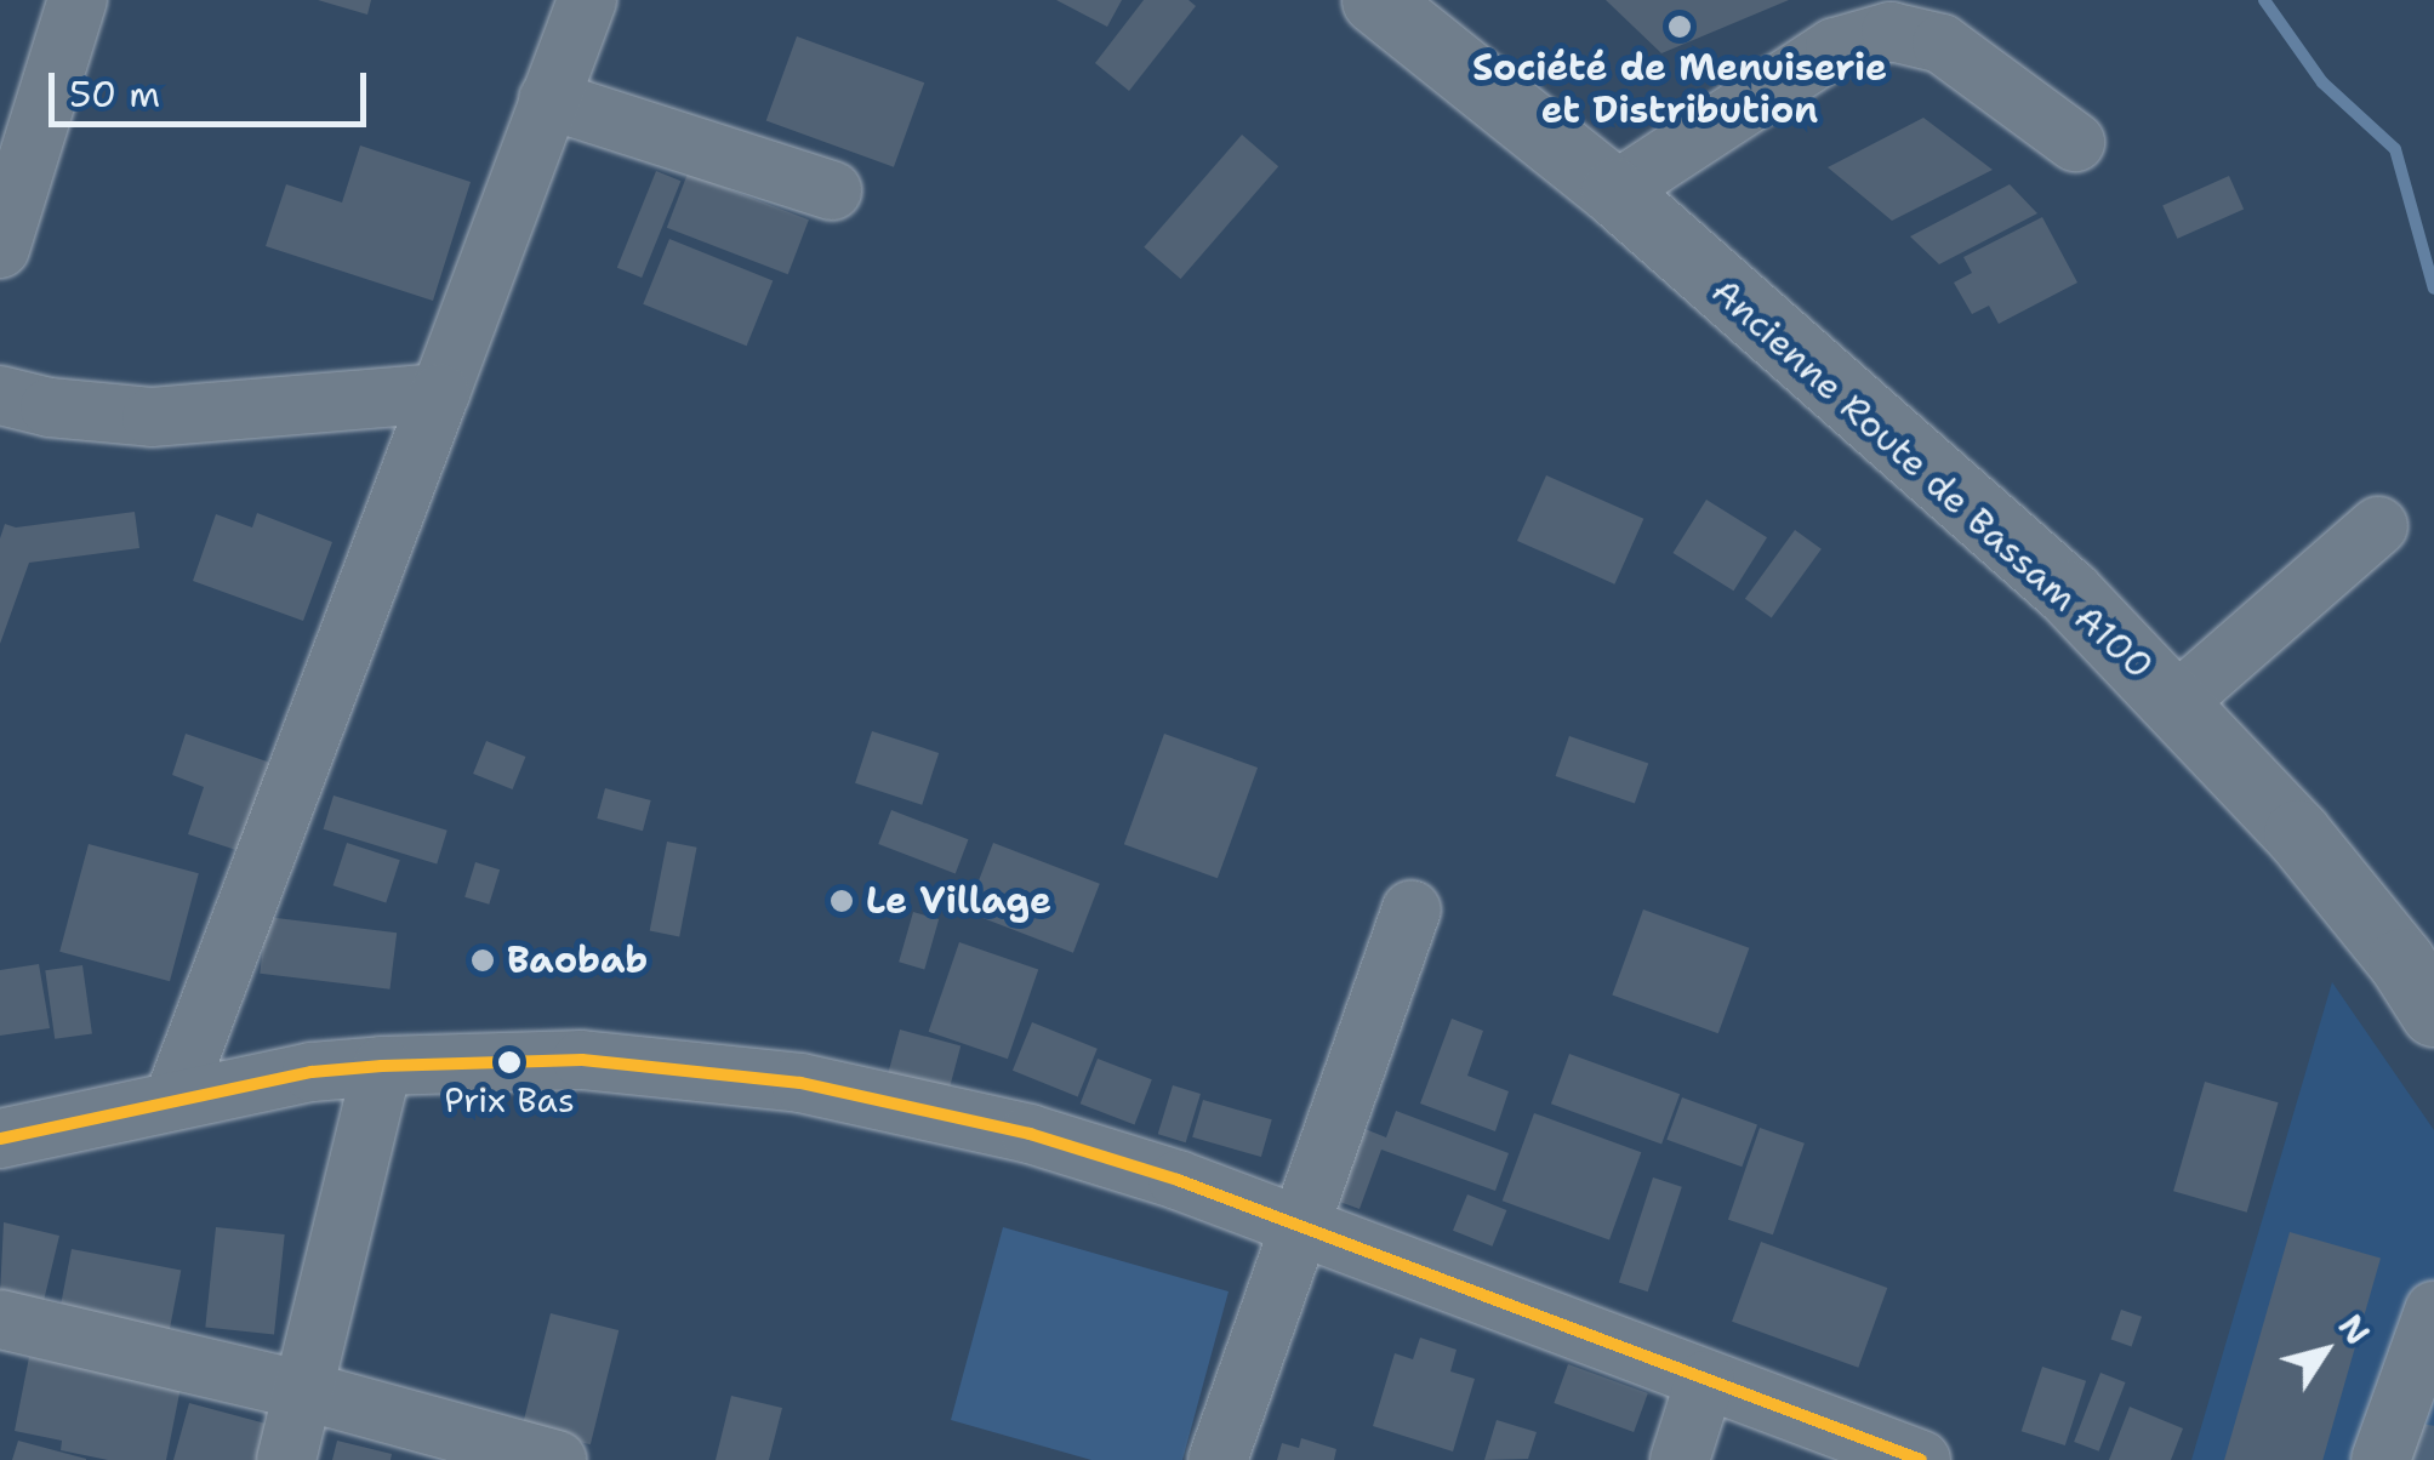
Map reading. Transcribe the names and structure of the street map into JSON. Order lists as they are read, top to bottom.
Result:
{
  "streets": {
    "main road": ["Ancienne Route de Bassam A100"]
  },
  "places": [
    "Société de Menuiserie et Distribution",
    "Le Village",
    "Baobab",
    "Prix Bas"
  ],
  "scale_bar": "50 m",
  "north": "top right"
}
